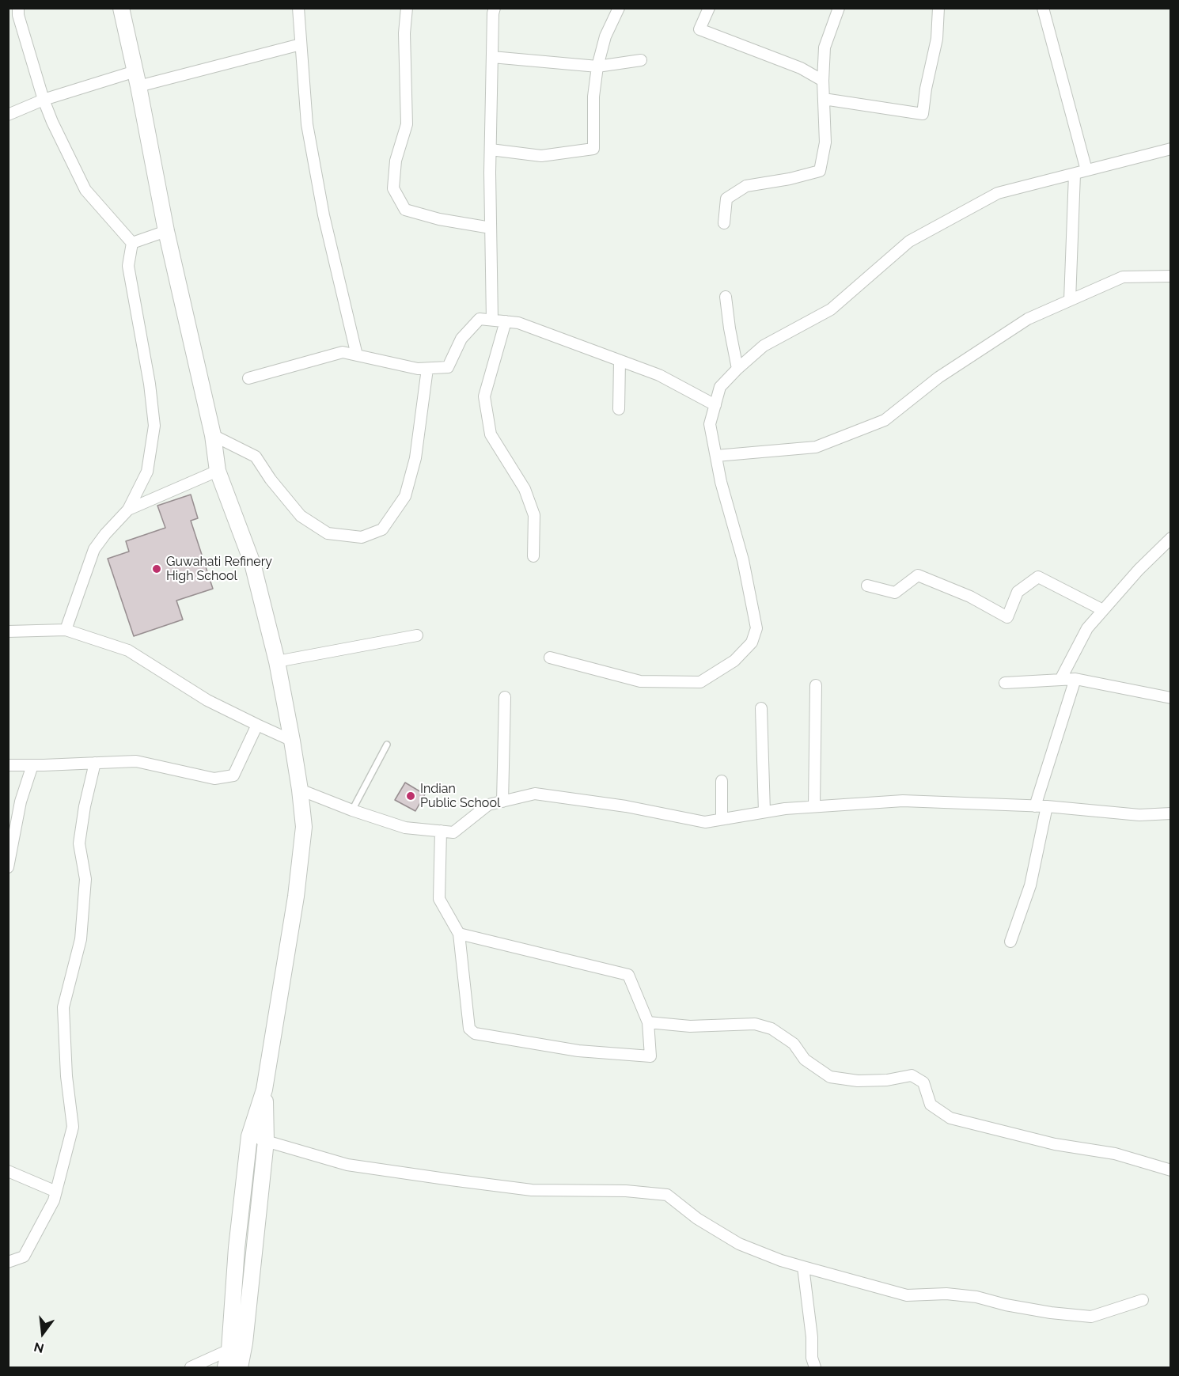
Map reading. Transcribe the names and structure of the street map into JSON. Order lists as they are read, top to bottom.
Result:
{
  "places": ["Guwahati Refinery High School", "Indian Public School"],
  "north": "bottom"
}
